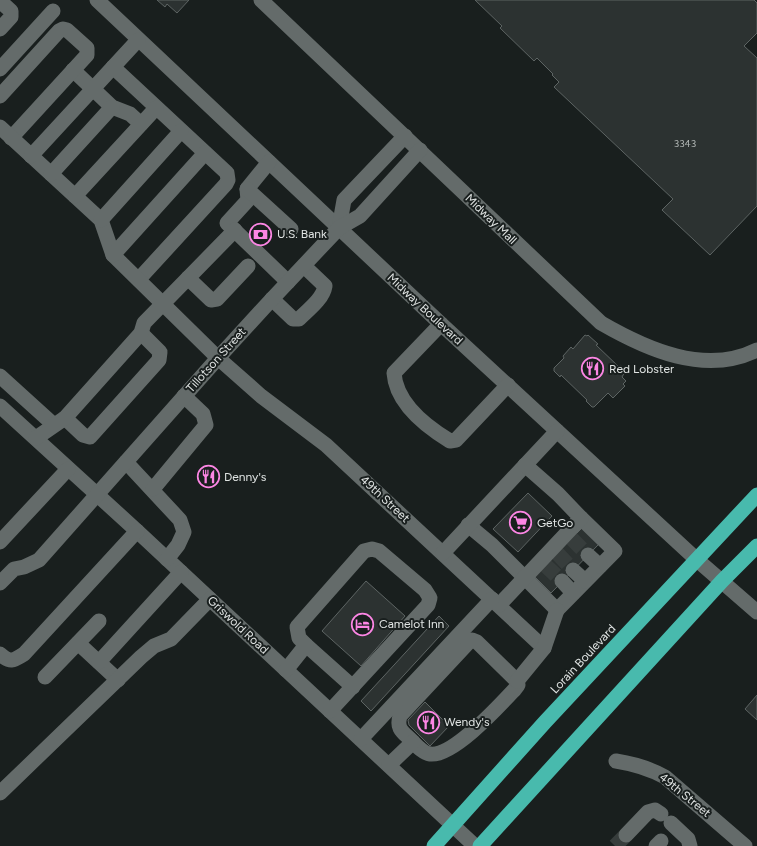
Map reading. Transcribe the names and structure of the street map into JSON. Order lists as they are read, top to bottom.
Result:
{
  "streets": {
    "highway": ["Lorain Boulevard"],
    "street": [
      "Midway Mall",
      "Midway Boulevard",
      "Tillotson Street",
      "49th Street",
      "Griswold Road"
    ]
  },
  "crossings": [
    ["Midway Mall", "Tillotson Street"],
    ["Midway Boulevard", "Tillotson Street"],
    ["Midway Boulevard", "Lorain Boulevard"],
    ["Tillotson Street", "49th Street"],
    ["Tillotson Street", "Griswold Road"],
    ["Griswold Road", "Lorain Boulevard"]
  ],
  "places": {
    "bank": ["U.S. Bank"],
    "restaurant": ["Red Lobster", "Denny's", "Wendy's"],
    "supermarket": ["GetGo"],
    "hotel": ["Camelot Inn"]
  },
  "house_numbers": ["3343"]
}
